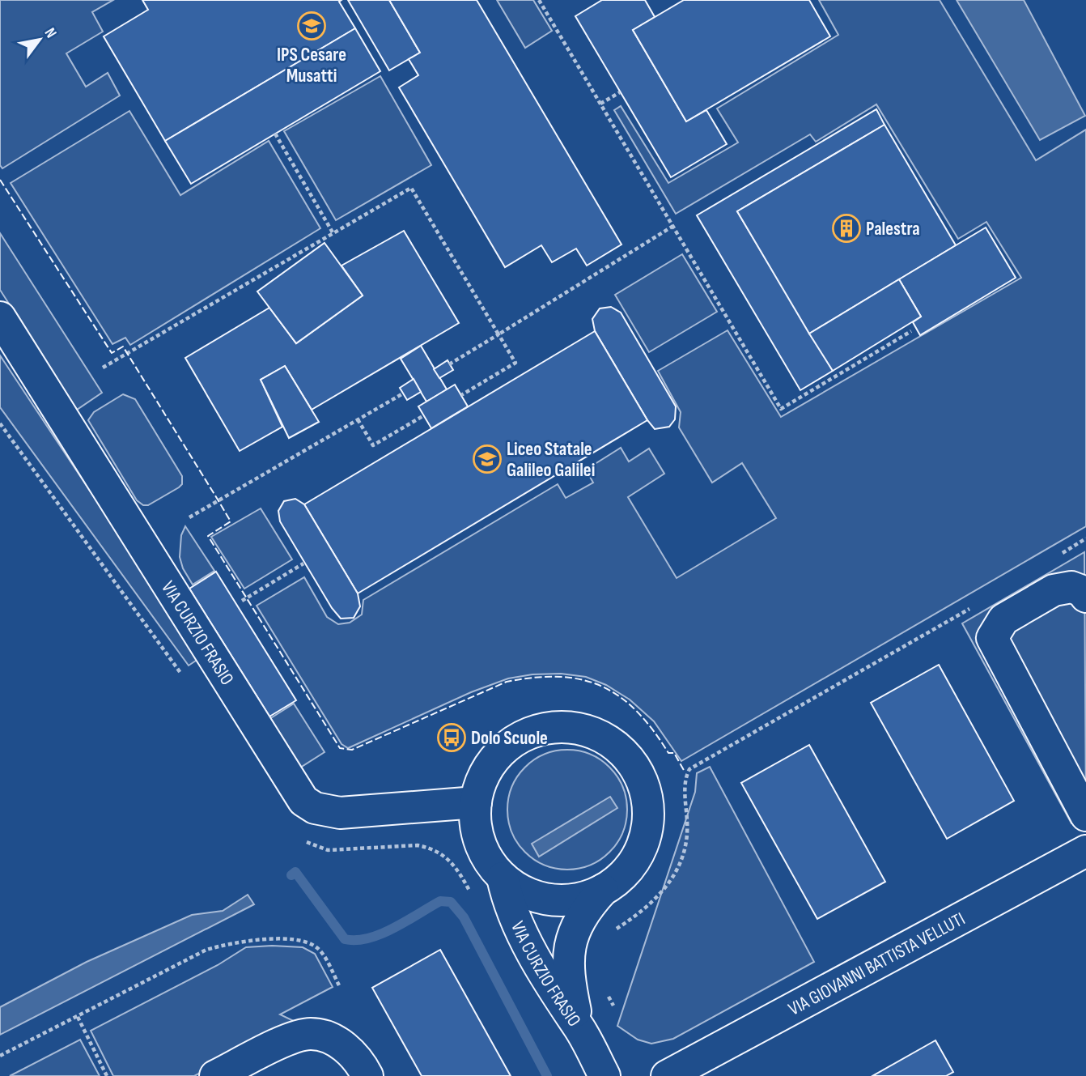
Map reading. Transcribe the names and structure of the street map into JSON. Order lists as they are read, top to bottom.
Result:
{
  "streets": {
    "street": ["VIA CURZIO FRASIO", "VIA GIOVANNI BATTISTA VELLUTI"]
  },
  "places": {
    "school or university": ["IPS Cesare Musatti", "Liceo Statale Galileo Galilei"],
    "building": ["Palestra"],
    "bus stop": ["Dolo Scuole"]
  },
  "north": "top right"
}
